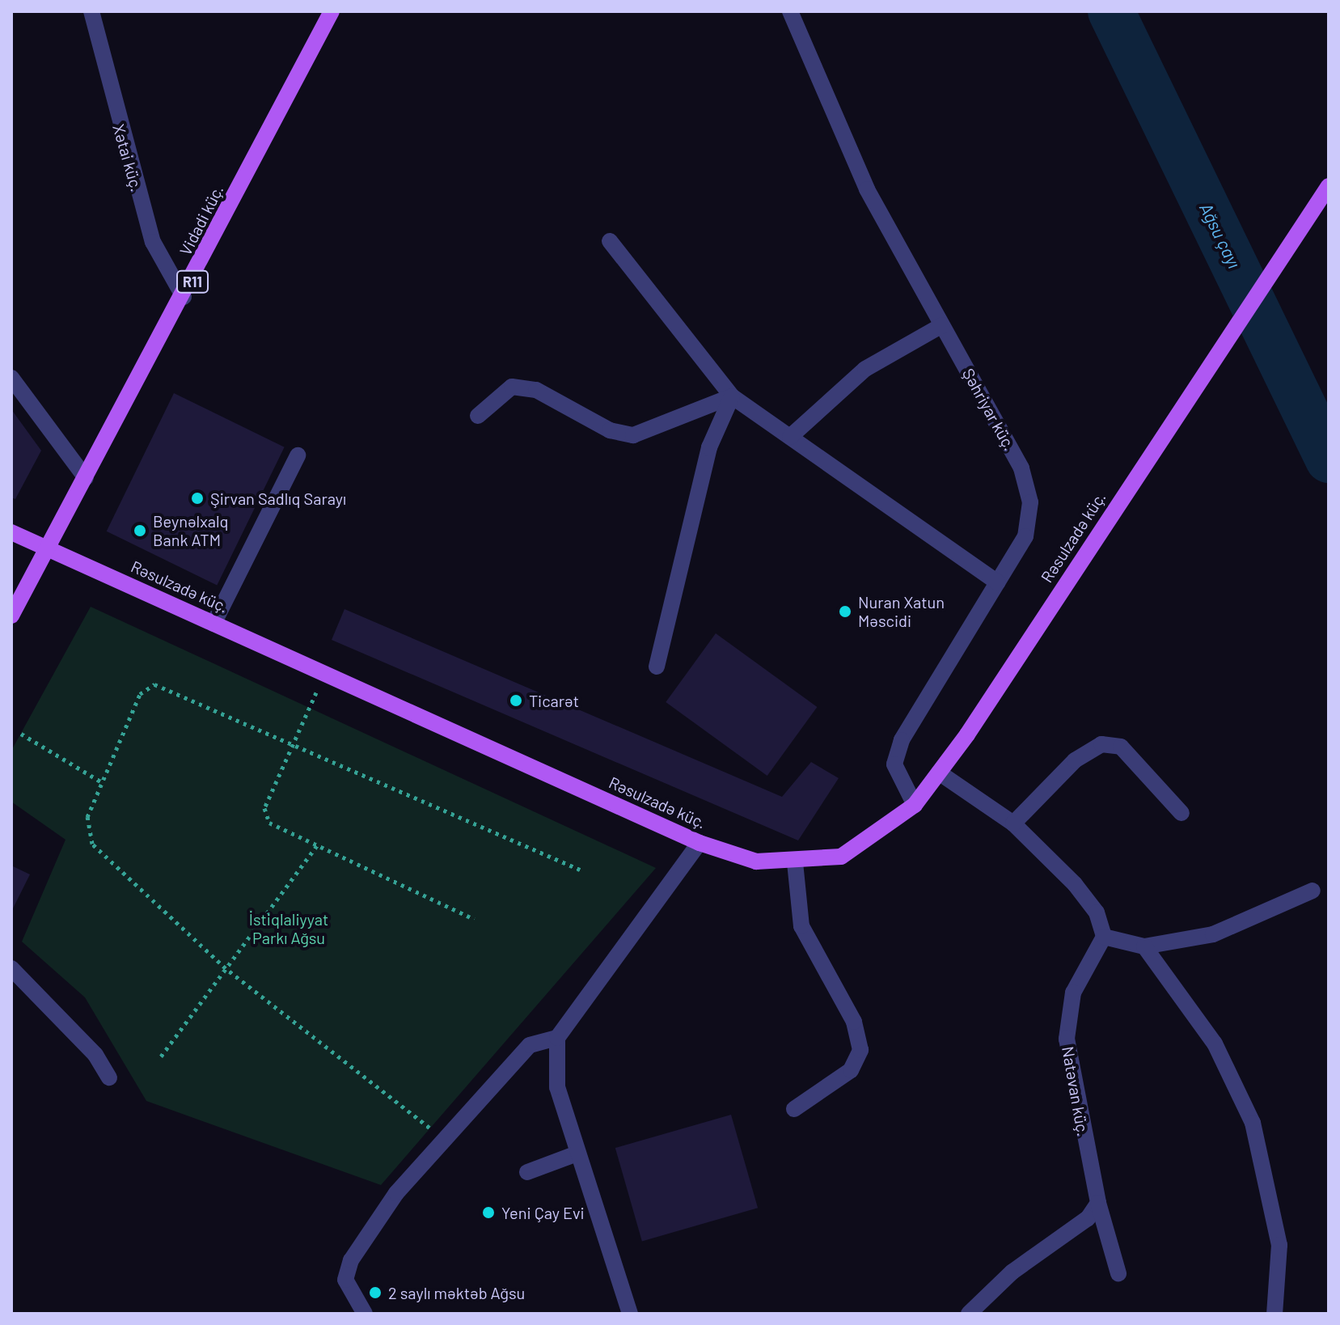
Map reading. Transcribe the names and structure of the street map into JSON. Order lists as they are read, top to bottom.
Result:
{
  "streets": {
    "main road": ["Vidadi küç.", "R11", "Rəsulzadə küç."],
    "street": ["Xətai küç.", "Şəhriyar küç.", "Natəvan küç."]
  },
  "crossings": [
    ["Xətai küç.", "Vidadi küç."],
    ["Vidadi küç.", "R11"],
    ["Vidadi küç.", "Rəsulzadə küç."],
    ["R11", "Rəsulzadə küç."],
    ["Şəhriyar küç.", "Rəsulzadə küç."]
  ],
  "water": ["Ağsu çayı"],
  "parks": ["İstiqlaliyyat Parkı Ağsu"],
  "places": [
    "Şirvan Sadlıq Sarayı",
    "Beynəlxalq Bank ATM",
    "Nuran Xatun Məscidi",
    "Ticarət",
    "Yeni Çay Evi",
    "2 saylı məktəb Ağsu"
  ]
}
